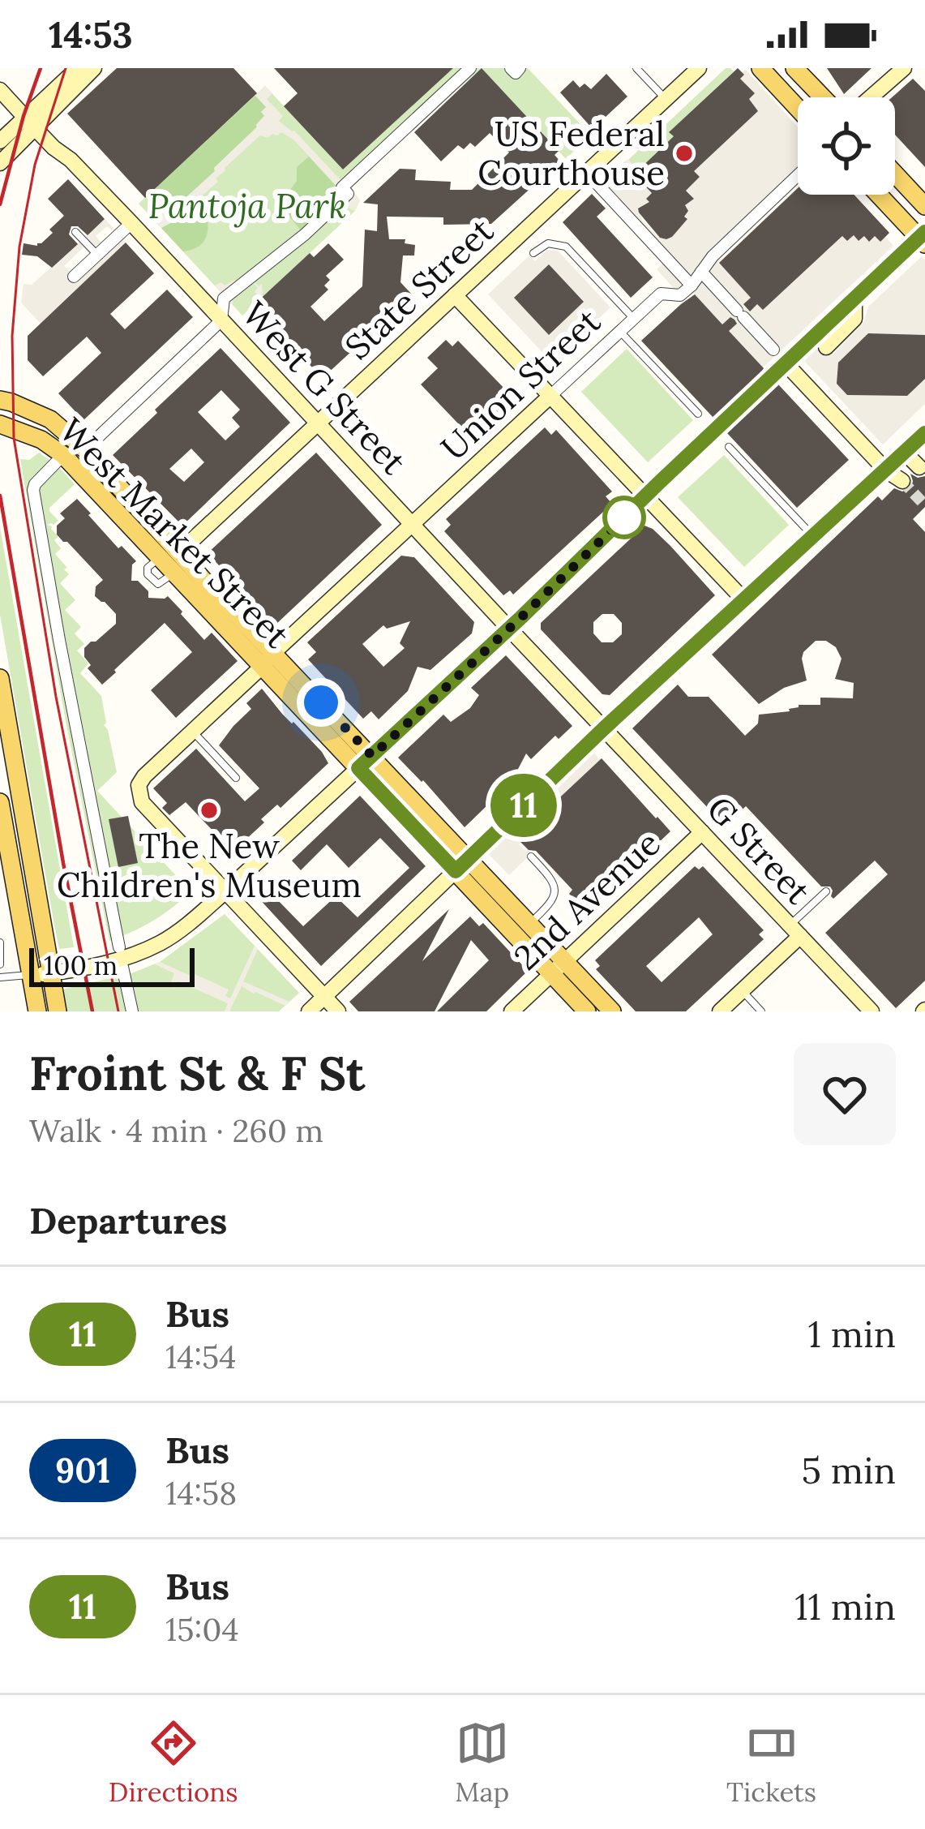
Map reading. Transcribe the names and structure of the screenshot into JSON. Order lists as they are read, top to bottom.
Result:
{
  "streets": {
    "main road": [
      "State Street",
      "Union Street",
      "West G Street",
      "West Market Street",
      "G Street",
      "2nd Avenue"
    ]
  },
  "crossings": [
    ["State Street", "West G Street"],
    ["State Street", "West Market Street"],
    ["Union Street", "West G Street"],
    ["Union Street", "West Market Street"],
    ["West G Street", "G Street"],
    ["G Street", "2nd Avenue"]
  ],
  "parks": ["Pantoja Park"],
  "places": ["US Federal Courthouse", "The New Children's Museum"],
  "lines": ["bus line 11"],
  "scale_bar": "100 m",
  "page": {
    "status": "14:53",
    "on_map": "11",
    "scale": "100 m",
    "heading": [
      ["Froint St & F St", "Walk · 4 min · 260 m"],
      "Departures"
    ],
    "list": [
      {
        "mark": "11",
        "name": "Bus",
        "note": "14:54",
        "value": "1 min"
      },
      {
        "mark": "901",
        "name": "Bus",
        "note": "14:58",
        "value": "5 min"
      },
      {
        "mark": "11",
        "name": "Bus",
        "note": "15:04",
        "value": "11 min"
      }
    ],
    "tabs": ["Directions", "Map", "Tickets"]
  }
}
